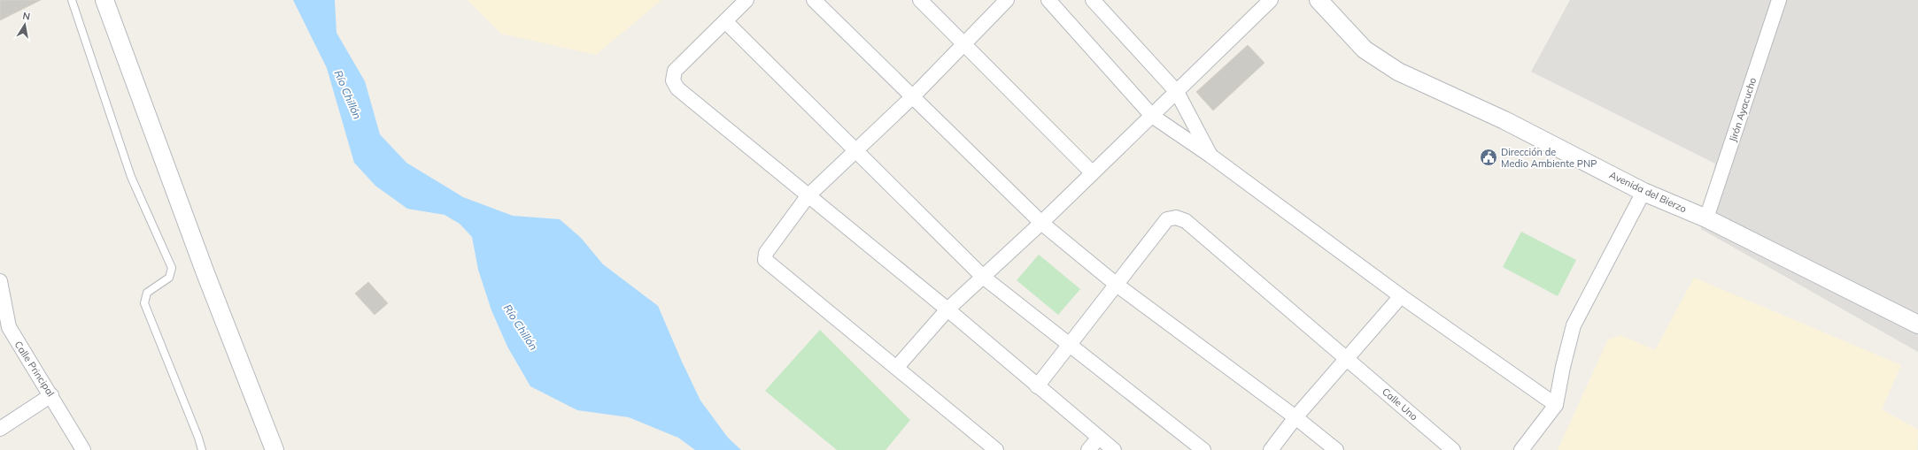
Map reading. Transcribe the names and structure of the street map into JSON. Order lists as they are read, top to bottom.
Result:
{
  "streets": {
    "street": [
      "Jirón Ayacucho",
      "Avenida del Bierzo",
      "Calle Principal",
      "Calle Uno"
    ]
  },
  "crossings": [
    ["Jirón Ayacucho", "Avenida del Bierzo"]
  ],
  "water": ["Río Chillón"],
  "places": {
    "public building": ["Dirección de Medio Ambiente PNP"]
  },
  "north": "top"
}
